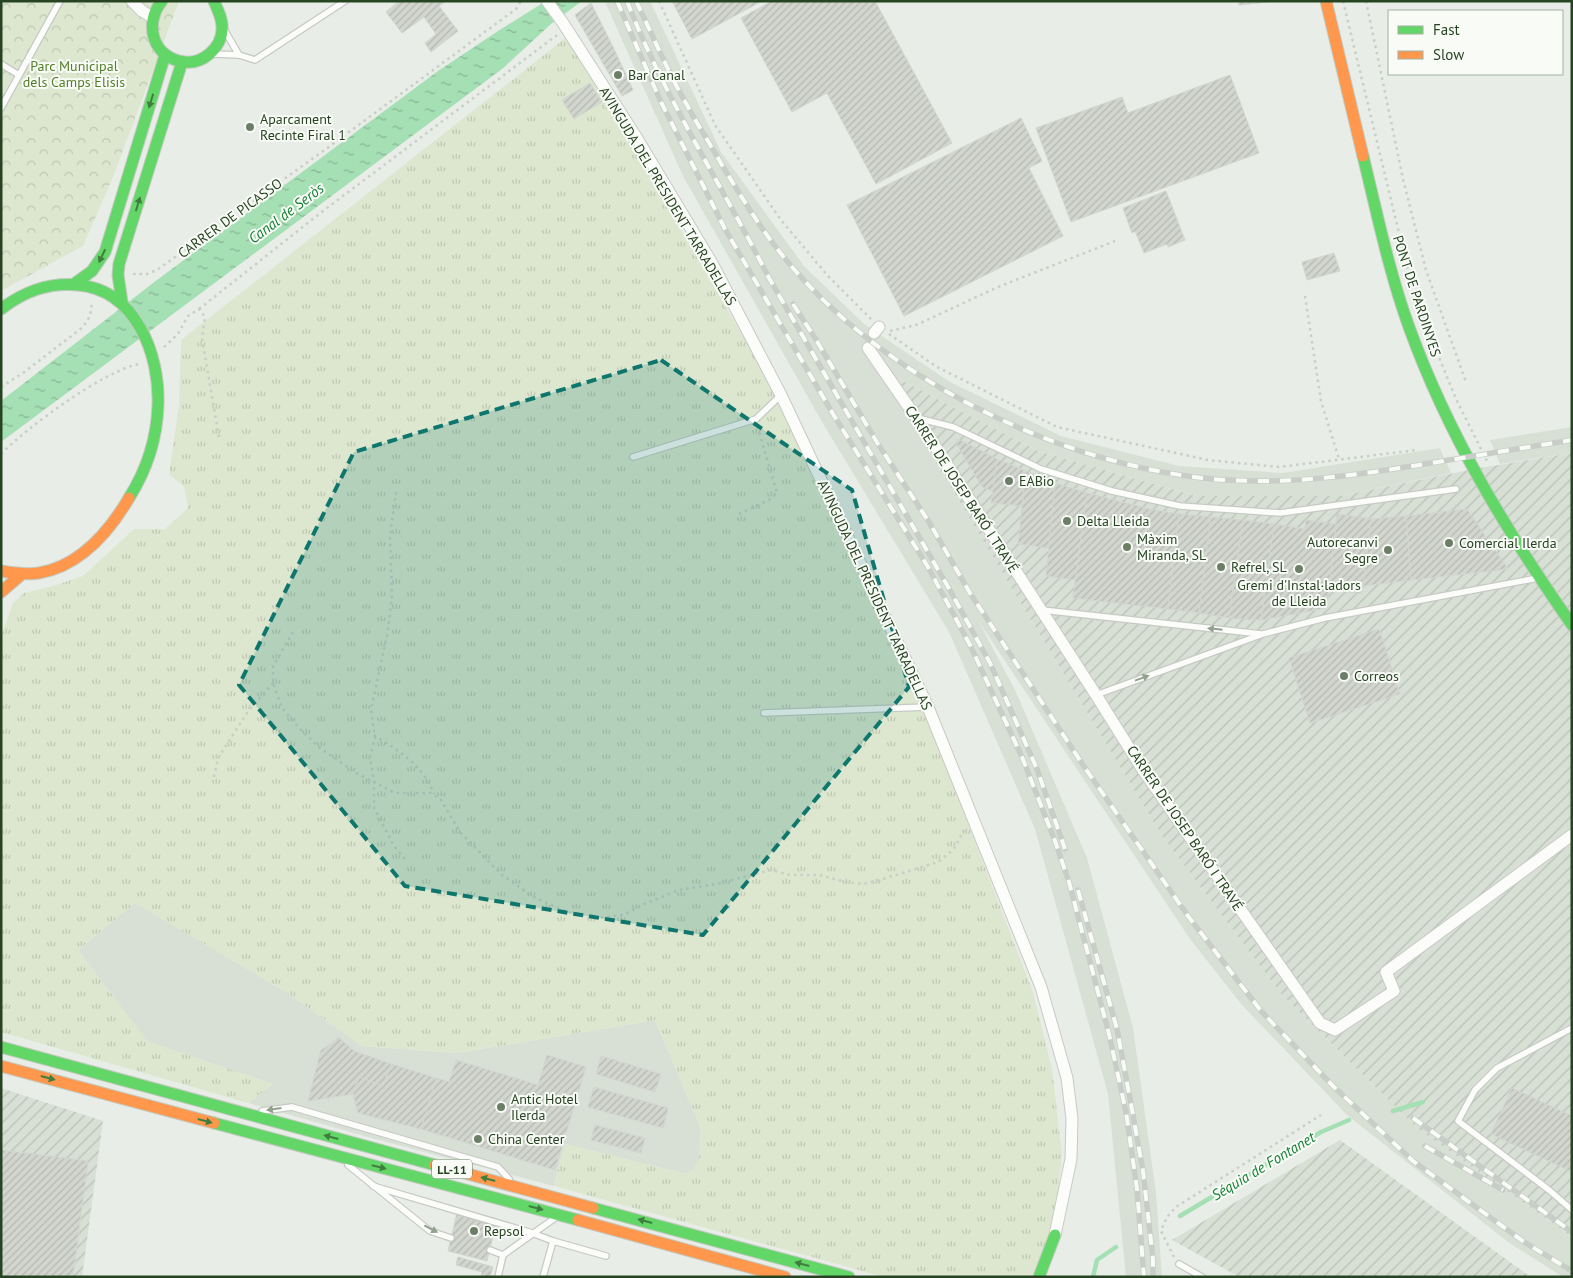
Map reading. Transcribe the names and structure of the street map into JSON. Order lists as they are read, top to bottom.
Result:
{
  "streets": {
    "main road": ["PONT DE PARDINYES", "LL-11"],
    "street": ["AVINGUDA DEL PRESIDENT TARRADELLAS", "CARRER DE JOSEP BARÓ I TRAVÉ"],
    "path": ["CARRER DE PICASSO"]
  },
  "water": ["Canal de Seròs", "Séquia de Fontanet"],
  "parks": ["Parc Municipal dels Camps Elisis"],
  "places": [
    "Bar Canal",
    "Aparcament Recinte Firal 1",
    "EABio",
    "Delta Lleida",
    "Comercial Ilerda",
    "Màxim Miranda, SL",
    "Autorecanvi Segre",
    "Refrel, SL",
    "Gremi d'Instal·ladors de Lleida",
    "Correos",
    "Antic Hotel Ilerda",
    "China Center",
    "Repsol"
  ],
  "legend": ["Fast", "Slow"]
}
